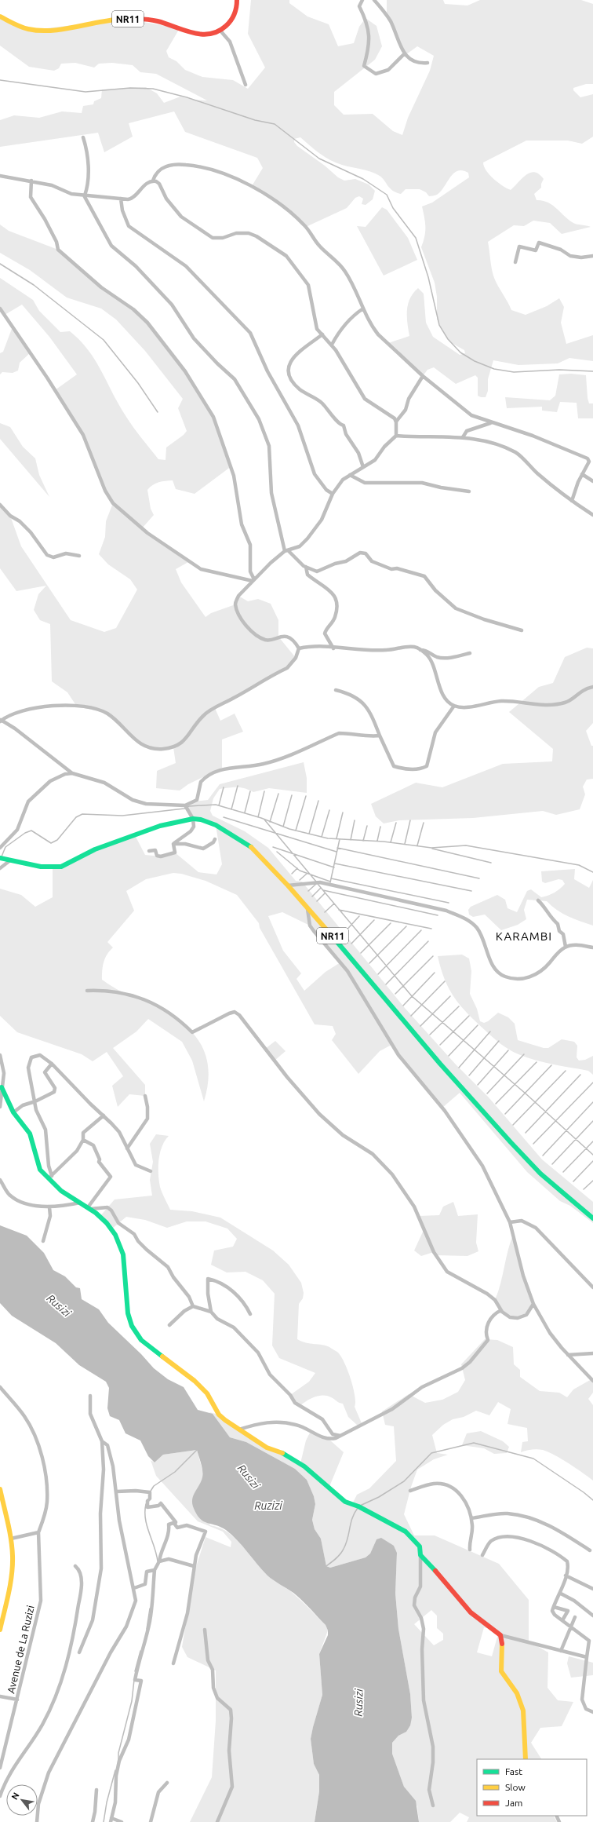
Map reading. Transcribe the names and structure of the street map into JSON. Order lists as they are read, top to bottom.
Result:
{
  "streets": {
    "main road": ["NR11"],
    "street": ["Avenue de La Ruzizi"]
  },
  "districts": ["KARAMBI"],
  "water": ["Rusizi", "Ruzizi"],
  "legend": ["Fast", "Slow", "Jam"],
  "north": "top left"
}
